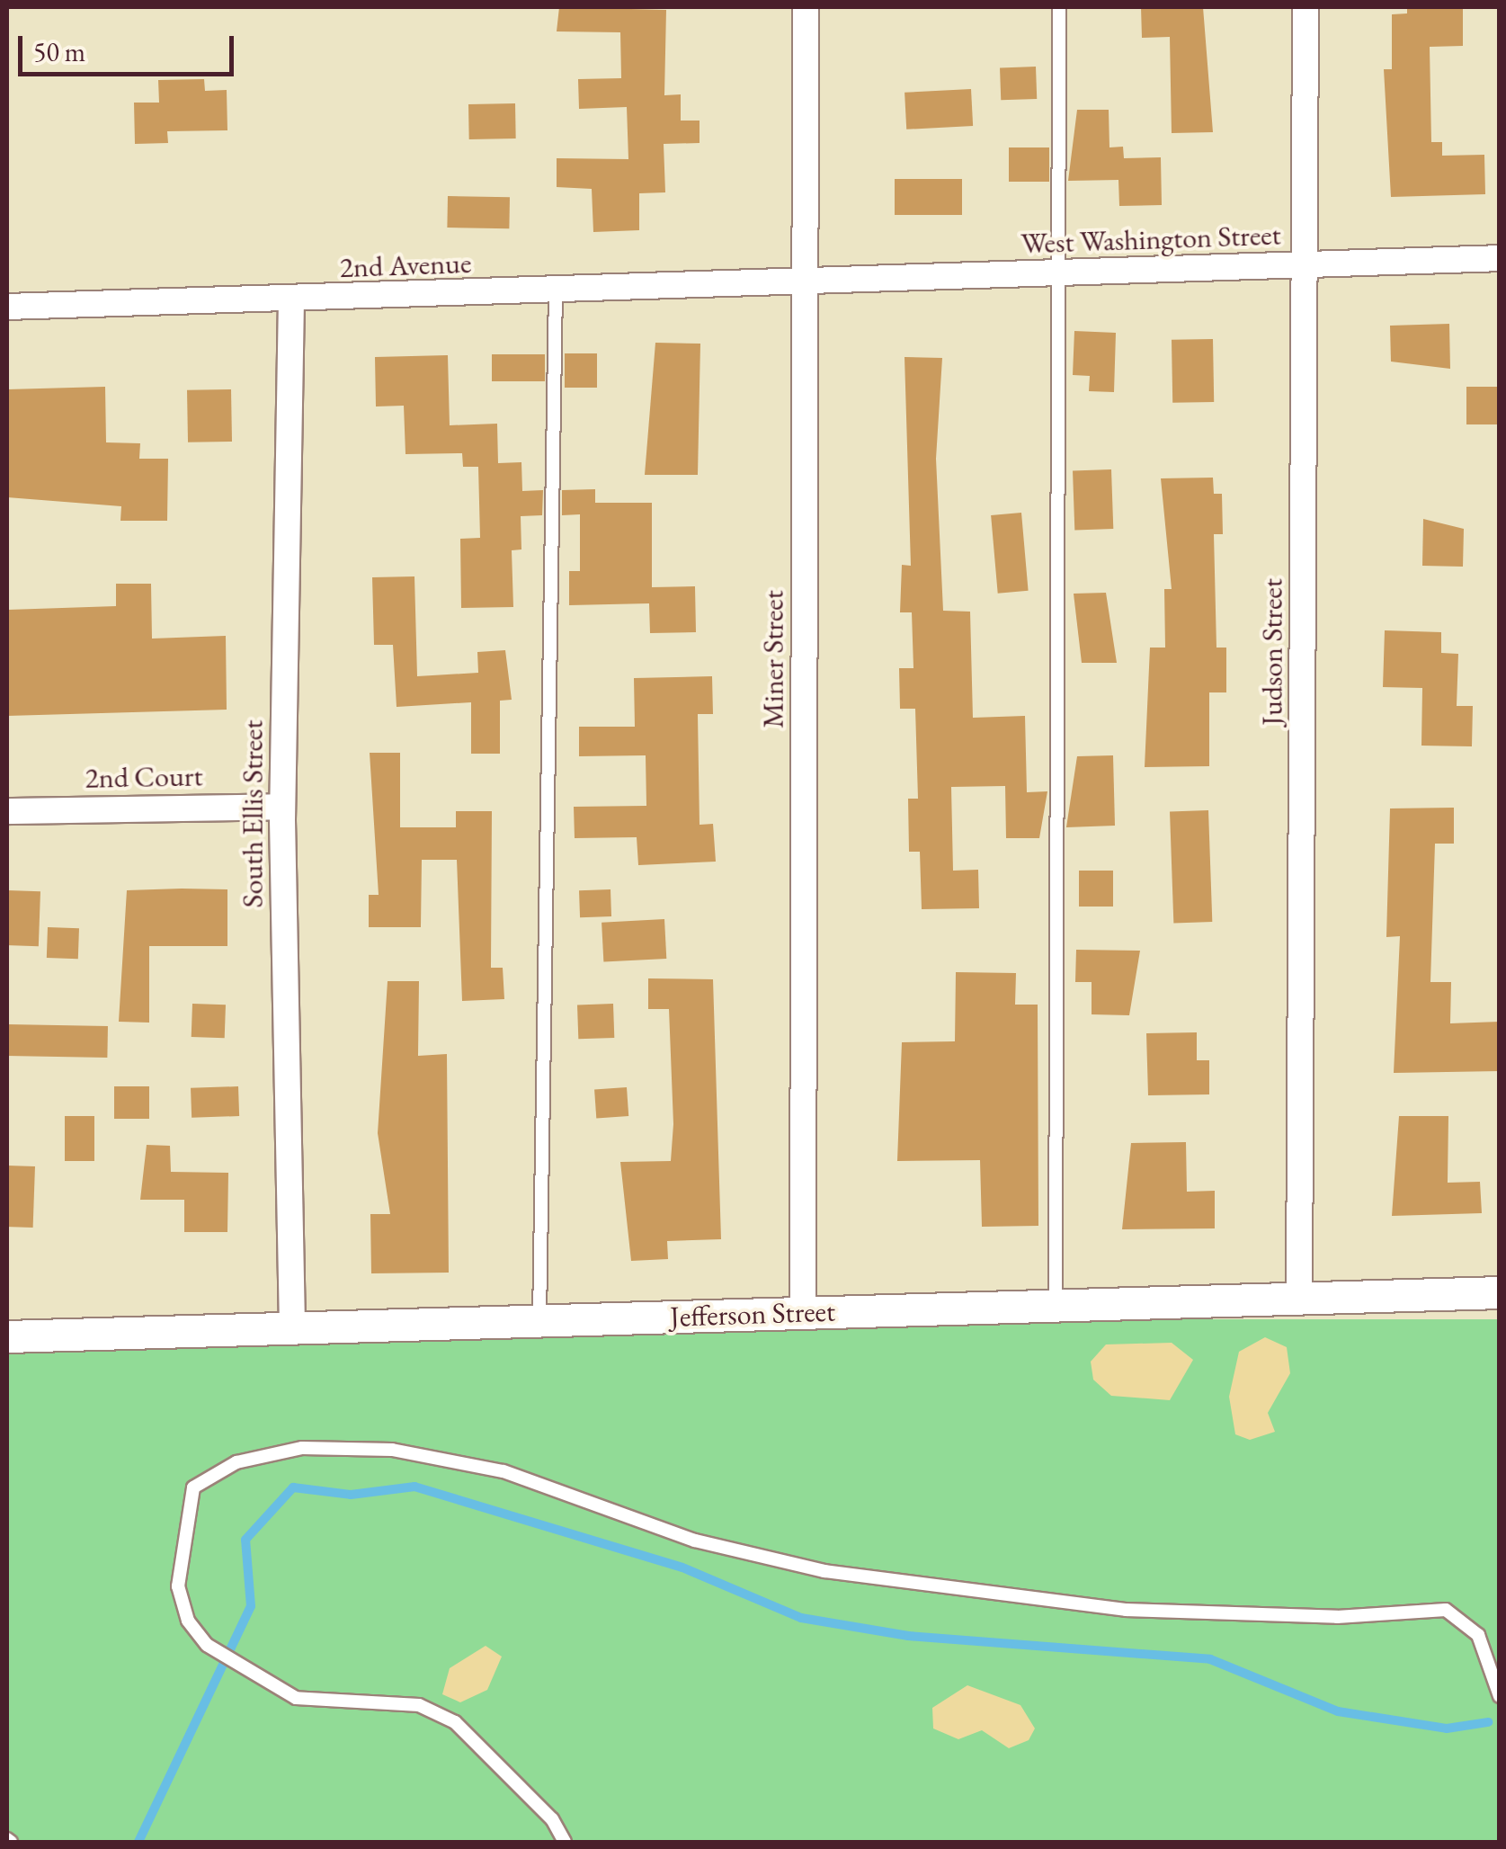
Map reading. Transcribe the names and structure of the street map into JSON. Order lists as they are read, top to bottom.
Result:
{
  "streets": {
    "street": [
      "West Washington Street",
      "2nd Avenue",
      "Judson Street",
      "Miner Street",
      "2nd Court",
      "South Ellis Street",
      "Jefferson Street"
    ]
  },
  "crossings": [
    ["West Washington Street", "2nd Avenue"],
    ["West Washington Street", "Judson Street"],
    ["West Washington Street", "Miner Street"],
    ["2nd Avenue", "Miner Street"],
    ["2nd Avenue", "South Ellis Street"],
    ["Judson Street", "Jefferson Street"],
    ["Miner Street", "Jefferson Street"],
    ["2nd Court", "South Ellis Street"],
    ["South Ellis Street", "Jefferson Street"]
  ],
  "scale_bar": "50 m"
}
